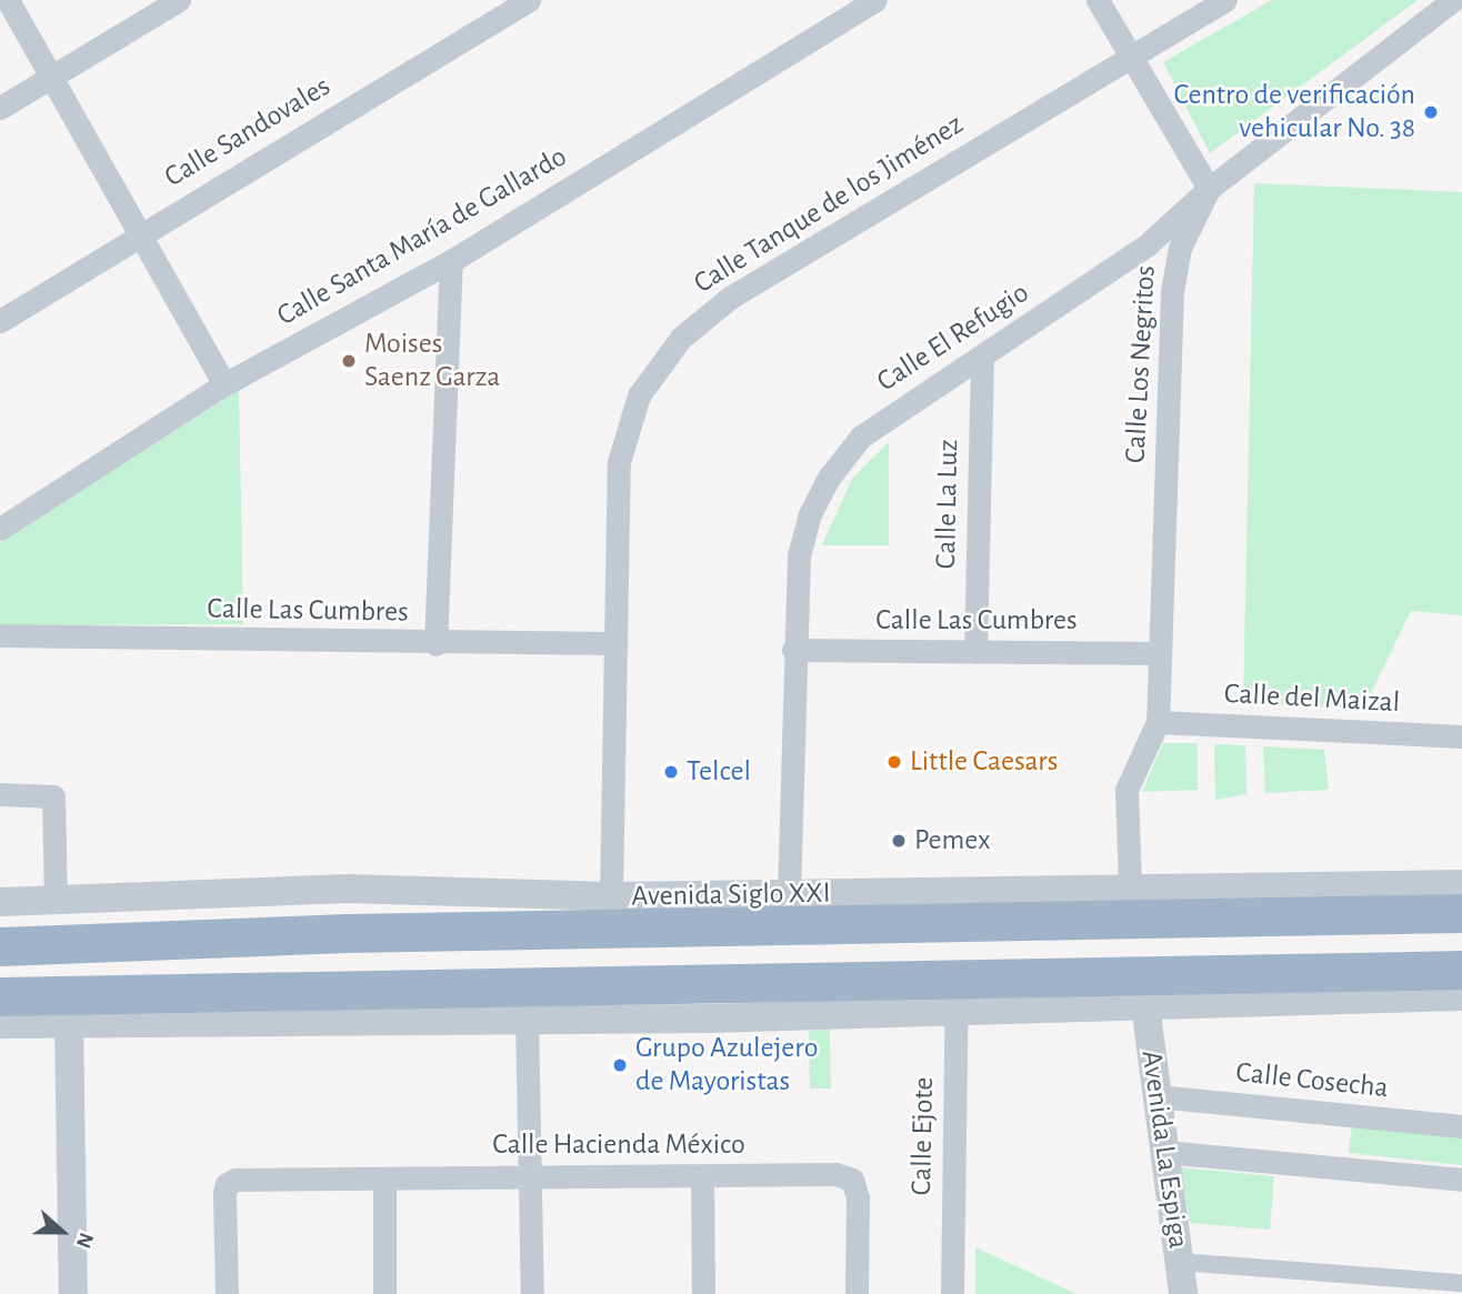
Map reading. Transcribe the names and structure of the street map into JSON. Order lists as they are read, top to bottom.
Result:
{
  "streets": {
    "highway": ["Avenida Siglo XXI"],
    "street": [
      "Calle Sandovales",
      "Calle Tanque de los Jiménez",
      "Calle Santa María de Gallardo",
      "Calle El Refugio",
      "Calle Los Negritos",
      "Calle La Luz",
      "Calle Las Cumbres",
      "Calle del Maizal",
      "Calle Cosecha",
      "Calle Ejote",
      "Calle Hacienda México",
      "Avenida La Espiga"
    ]
  },
  "crossings": [
    ["Calle Tanque de los Jiménez", "Calle Las Cumbres"],
    ["Calle Tanque de los Jiménez", "Avenida Siglo XXI"],
    ["Calle El Refugio", "Calle Los Negritos"],
    ["Calle El Refugio", "Calle La Luz"],
    ["Calle El Refugio", "Calle Las Cumbres"],
    ["Calle El Refugio", "Avenida Siglo XXI"],
    ["Calle Los Negritos", "Calle Las Cumbres"],
    ["Calle Los Negritos", "Calle del Maizal"],
    ["Calle La Luz", "Calle Las Cumbres"],
    ["Calle Cosecha", "Avenida La Espiga"]
  ],
  "places": [
    "Centro de verificación vehicular No. 38",
    "Moises Saenz Garza",
    "Little Caesars",
    "Telcel",
    "Pemex",
    "Grupo Azulejero de Mayoristas"
  ],
  "north": "right"
}
